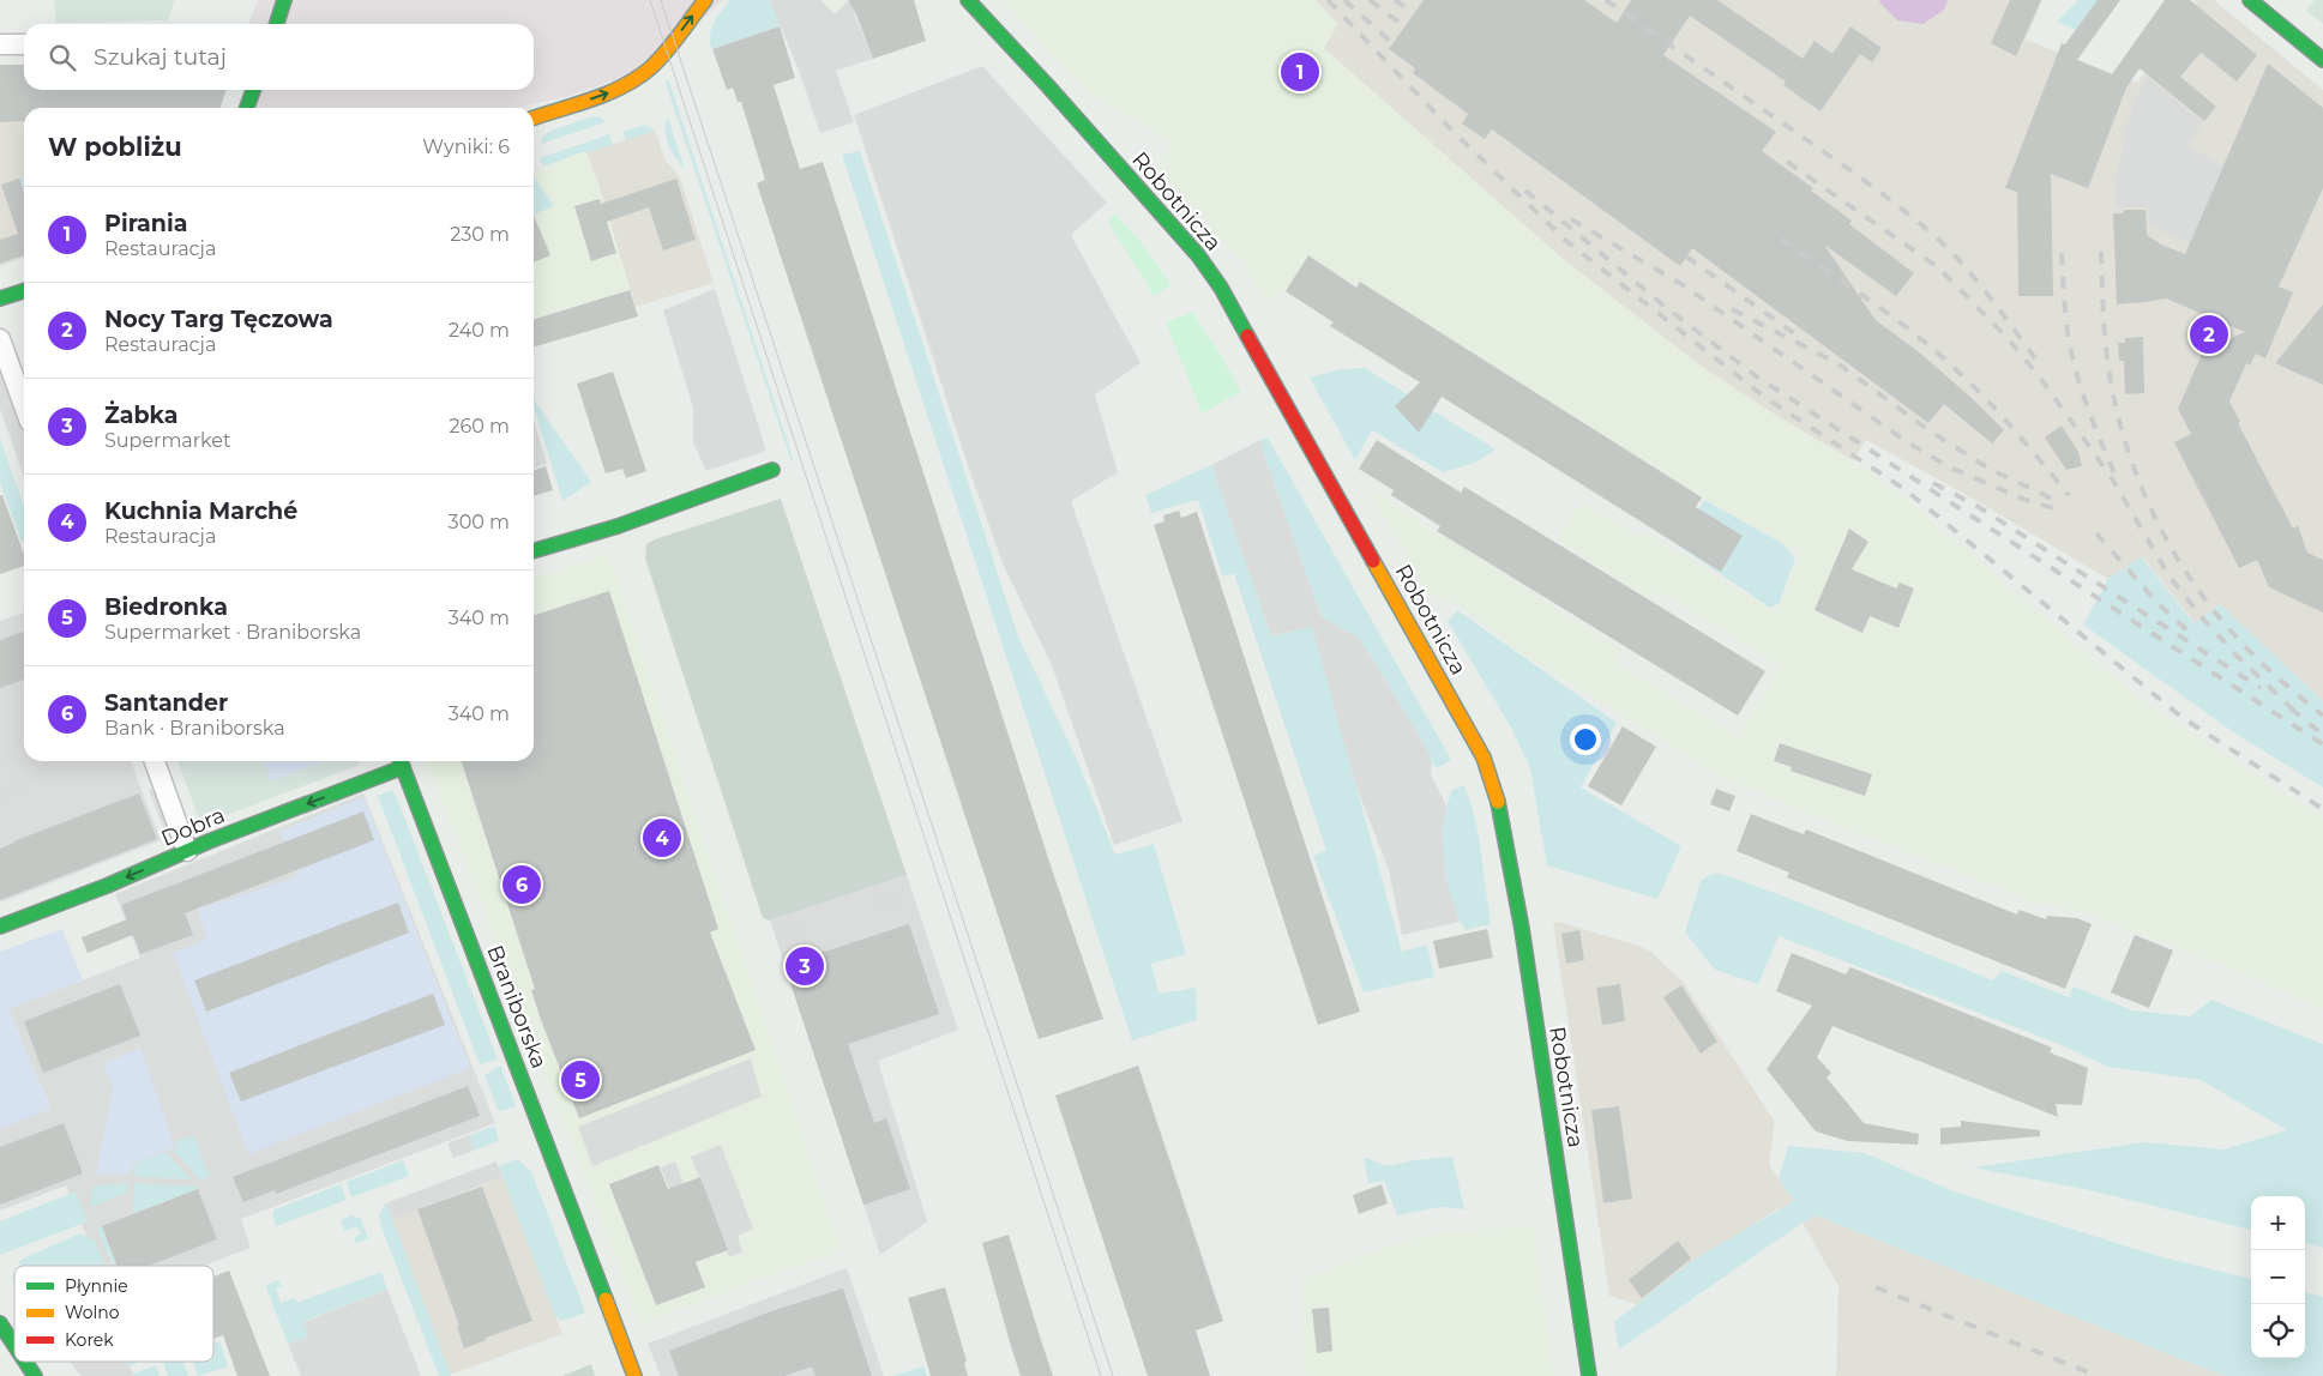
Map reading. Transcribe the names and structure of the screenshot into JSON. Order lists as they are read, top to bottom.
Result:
{
  "streets": {
    "street": ["Robotnicza", "Dobra", "Braniborska"]
  },
  "crossings": [
    ["Dobra", "Braniborska"]
  ],
  "one_way": ["Dobra"],
  "legend": ["Płynnie", "Wolno", "Korek"],
  "page": {
    "search": "Szukaj tutaj",
    "pins": [
      "1",
      "2",
      "4",
      "6",
      "3",
      "5"
    ],
    "heading": ["W pobliżu", "Wyniki: 6"],
    "list": [
      {
        "mark": "1",
        "name": "Pirania",
        "note": "Restauracja",
        "value": "230 m"
      },
      {
        "mark": "2",
        "name": "Nocy Targ Tęczowa",
        "note": "Restauracja",
        "value": "240 m"
      },
      {
        "mark": "3",
        "name": "Żabka",
        "note": "Supermarket",
        "value": "260 m"
      },
      {
        "mark": "4",
        "name": "Kuchnia Marché",
        "note": "Restauracja",
        "value": "300 m"
      },
      {
        "mark": "5",
        "name": "Biedronka",
        "note": "Supermarket · Braniborska",
        "value": "340 m"
      },
      {
        "mark": "6",
        "name": "Santander",
        "note": "Bank · Braniborska",
        "value": "340 m"
      }
    ],
    "map_buttons": ["+", "−"]
  }
}
